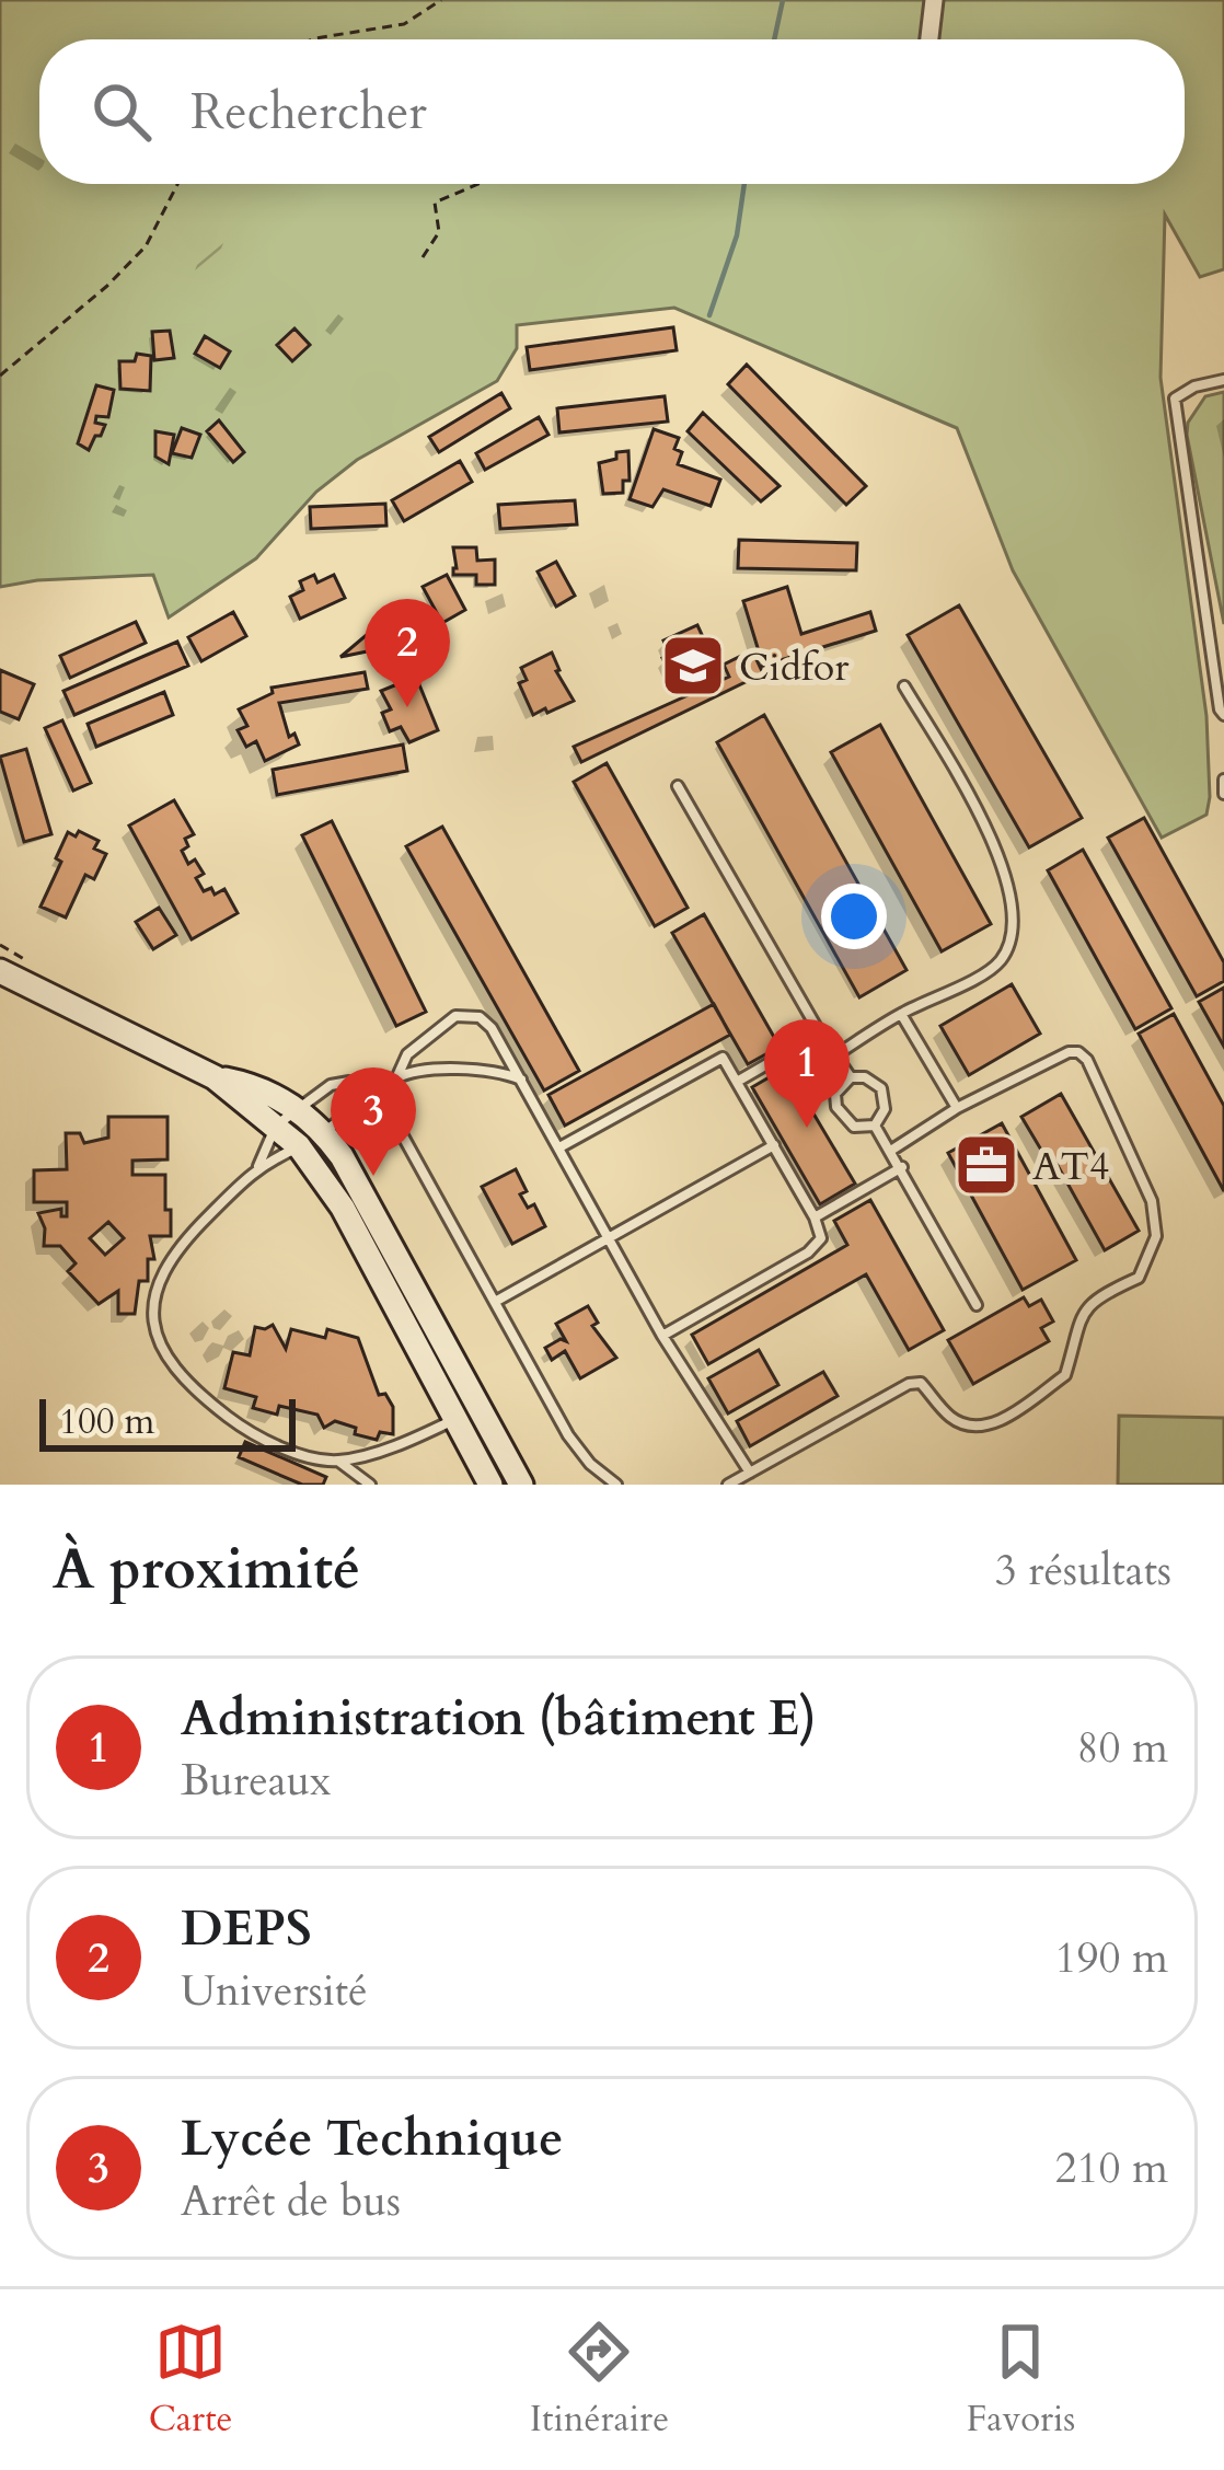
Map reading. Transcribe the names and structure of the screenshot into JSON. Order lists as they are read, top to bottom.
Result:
{
  "places": {
    "school or university": ["Cidfor"],
    "office": ["AT4"]
  },
  "scale_bar": "100 m",
  "page": {
    "search": "Rechercher",
    "pins": ["2", "1", "3"],
    "scale": "100 m",
    "heading": ["À proximité", "3 résultats"],
    "list": [
      {
        "mark": "1",
        "name": "Administration (bâtiment E)",
        "note": "Bureaux",
        "value": "80 m"
      },
      {
        "mark": "2",
        "name": "DEPS",
        "note": "Université",
        "value": "190 m"
      },
      {
        "mark": "3",
        "name": "Lycée Technique",
        "note": "Arrêt de bus",
        "value": "210 m"
      }
    ],
    "nav": ["Carte", "Itinéraire", "Favoris"]
  }
}
